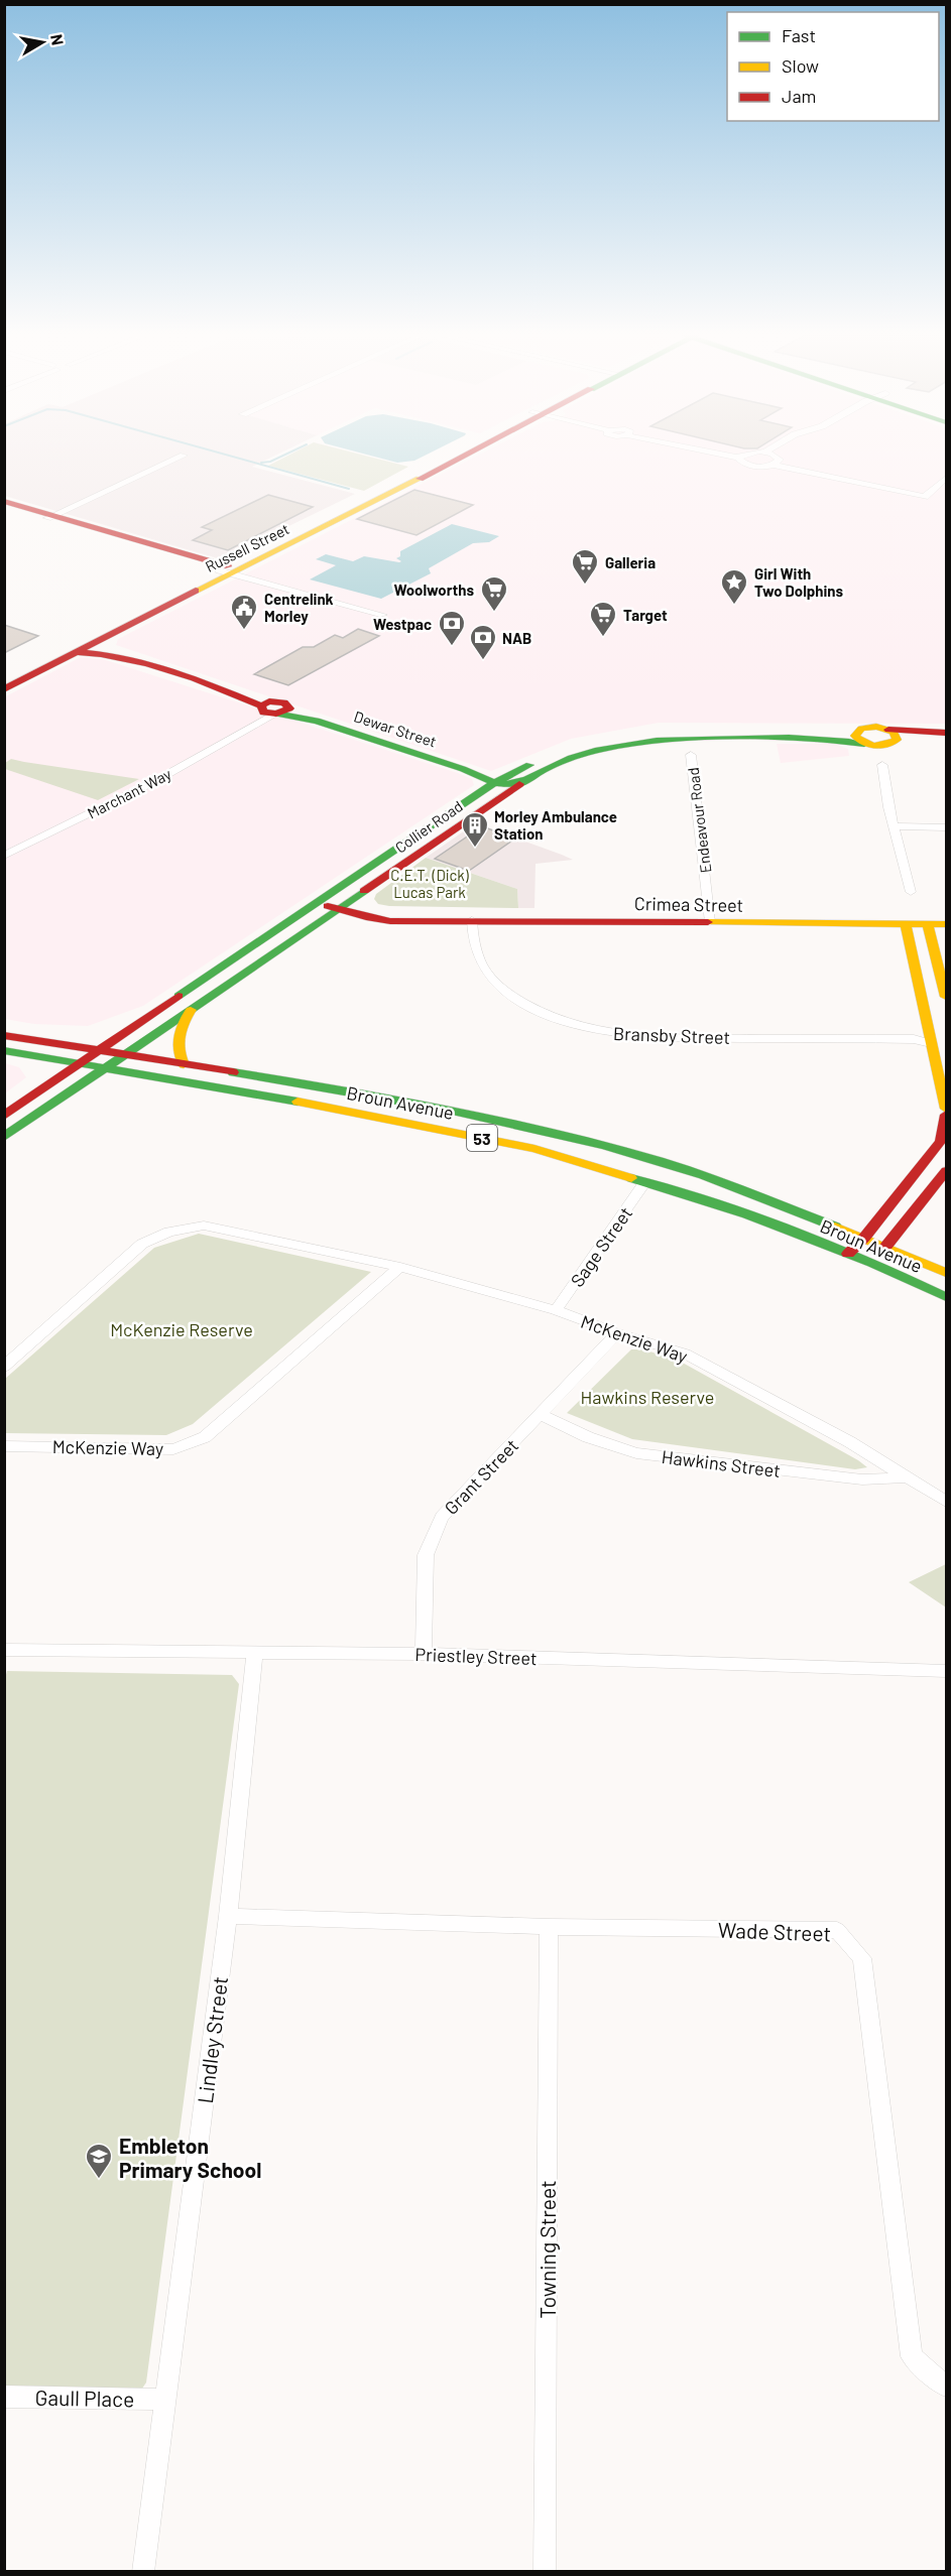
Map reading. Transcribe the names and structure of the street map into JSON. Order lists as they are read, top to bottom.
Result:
{
  "streets": {
    "main road": [
      "Russell Street",
      "Dewar Street",
      "Collier Road",
      "Crimea Street",
      "Broun Avenue",
      "53"
    ],
    "street": [
      "Marchant Way",
      "Endeavour Road",
      "Bransby Street",
      "Sage Street",
      "McKenzie Way",
      "Hawkins Street",
      "Grant Street",
      "Priestley Street",
      "Wade Street",
      "Lindley Street",
      "Towning Street",
      "Gaull Place"
    ]
  },
  "crossings": [
    ["Russell Street", "Dewar Street"],
    ["Dewar Street", "Marchant Way"],
    ["Dewar Street", "Collier Road"],
    ["Endeavour Road", "Crimea Street"],
    ["Collier Road", "Crimea Street"],
    ["Collier Road", "Broun Avenue"],
    ["Crimea Street", "Bransby Street"],
    ["Broun Avenue", "Sage Street"],
    ["Sage Street", "McKenzie Way"],
    ["McKenzie Way", "Hawkins Street"],
    ["McKenzie Way", "Grant Street"],
    ["Hawkins Street", "Grant Street"],
    ["Grant Street", "Priestley Street"],
    ["Priestley Street", "Lindley Street"],
    ["Wade Street", "Lindley Street"],
    ["Wade Street", "Towning Street"],
    ["Lindley Street", "Gaull Place"]
  ],
  "parks": ["C.E.T. (Dick) Lucas Park", "McKenzie Reserve", "Hawkins Reserve"],
  "places": {
    "supermarket": ["Galleria", "Woolworths", "Target"],
    "place": ["Girl With Two Dolphins"],
    "public building": ["Centrelink Morley"],
    "bank": ["Westpac", "NAB"],
    "building": ["Morley Ambulance Station"],
    "school or university": ["Embleton Primary School"]
  },
  "legend": ["Fast", "Slow", "Jam"],
  "north": "right"
}
